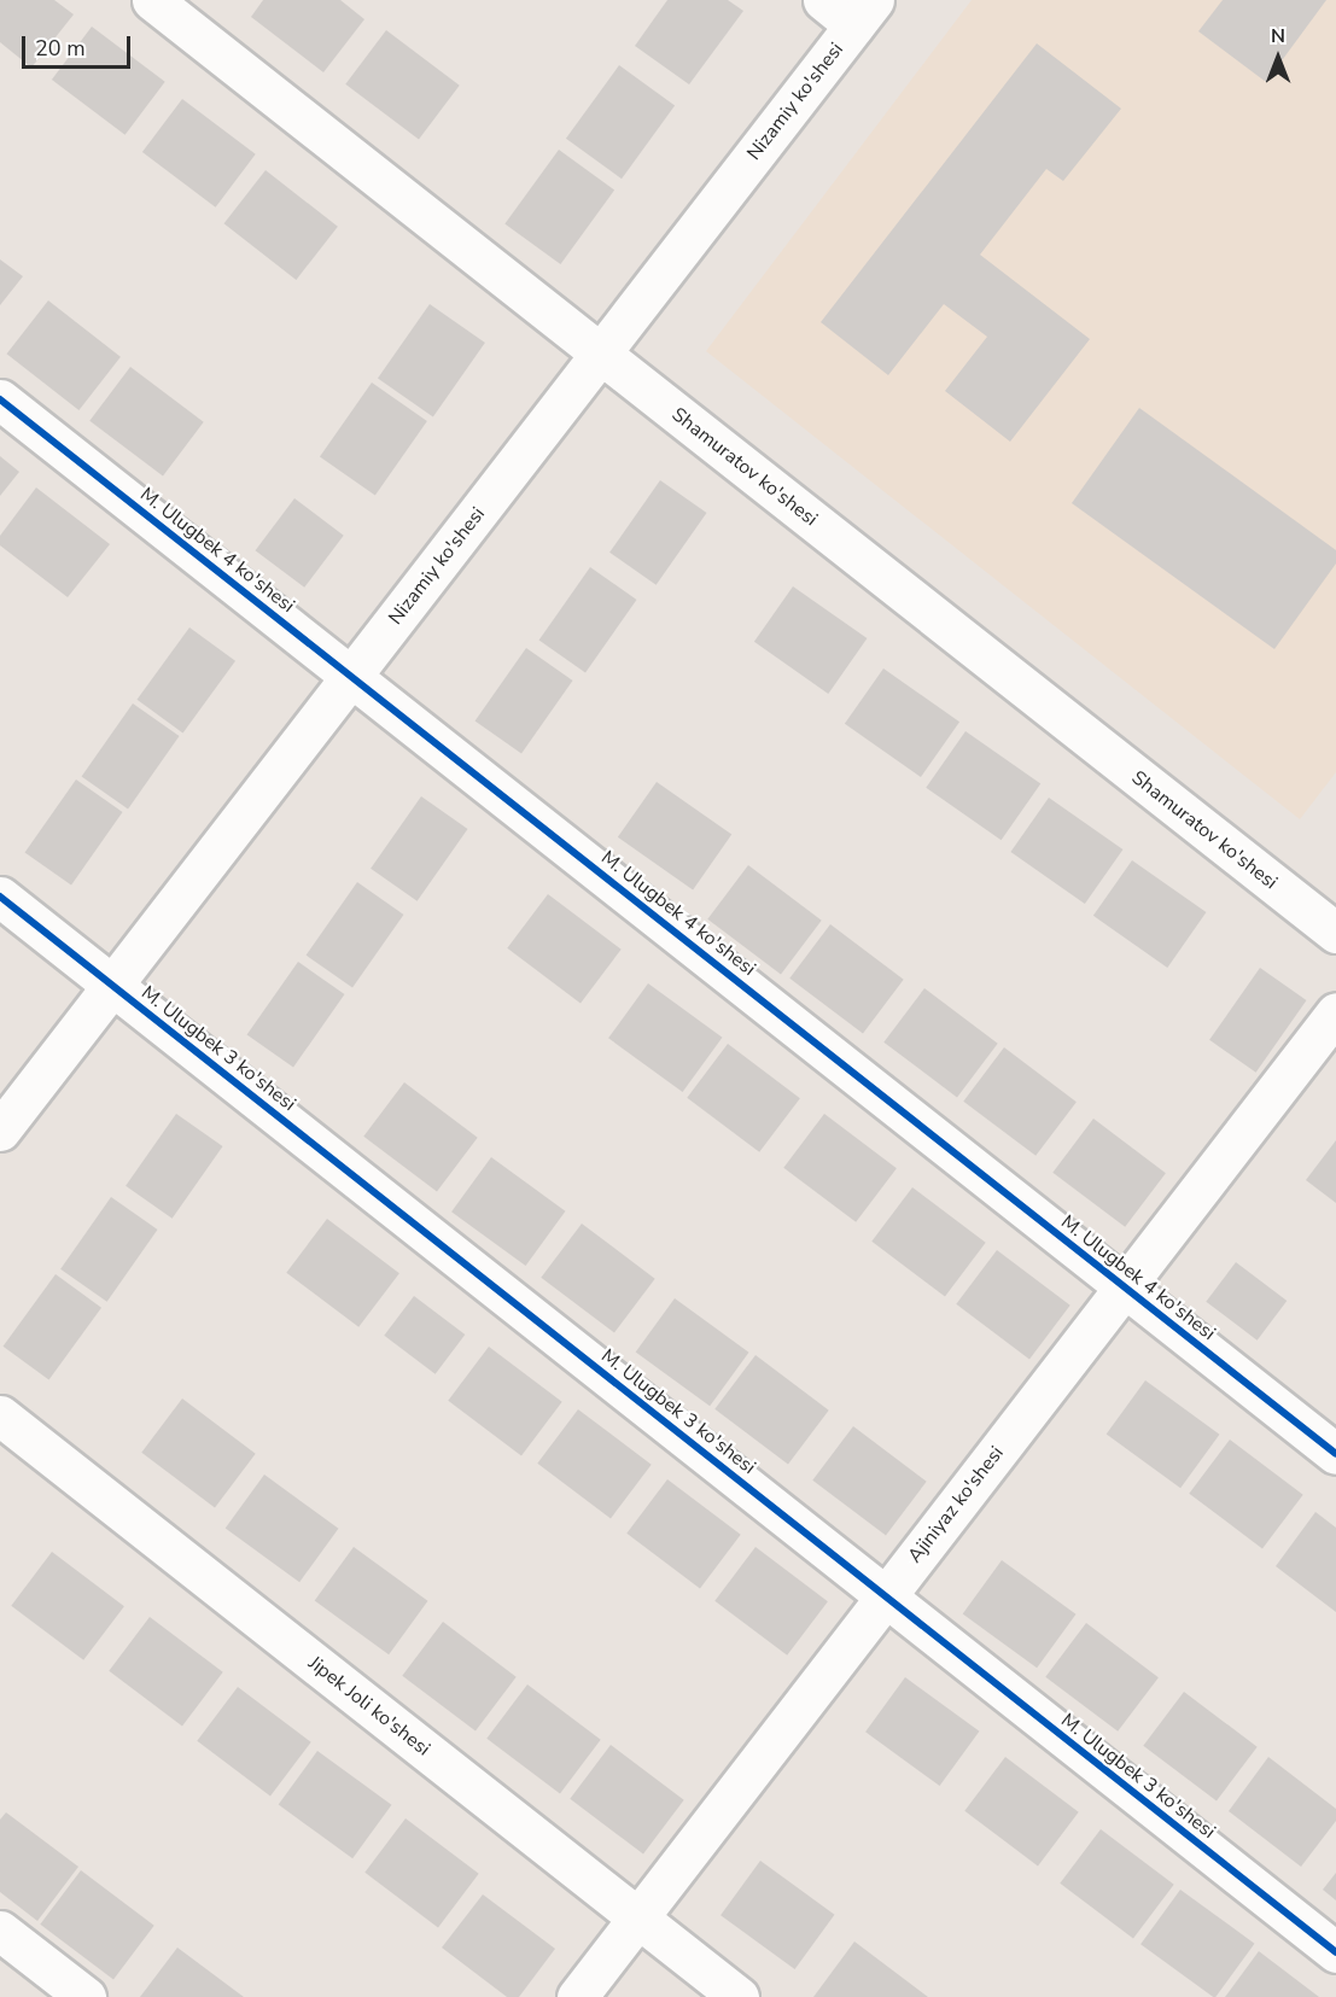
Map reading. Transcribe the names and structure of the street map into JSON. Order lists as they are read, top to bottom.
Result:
{
  "streets": {
    "street": [
      "Nizamiy ko'shesi",
      "Shamuratov ko'shesi",
      "M. Ulugbek 4 ko'shesi",
      "M. Ulugbek 3 ko'shesi",
      "Ajiniyaz ko'shesi",
      "Jipek Joli ko'shesi"
    ]
  },
  "crossings": [
    ["Nizamiy ko'shesi", "Shamuratov ko'shesi"],
    ["Nizamiy ko'shesi", "M. Ulugbek 4 ko'shesi"],
    ["Nizamiy ko'shesi", "M. Ulugbek 3 ko'shesi"],
    ["M. Ulugbek 4 ko'shesi", "Ajiniyaz ko'shesi"],
    ["M. Ulugbek 3 ko'shesi", "Ajiniyaz ko'shesi"],
    ["Ajiniyaz ko'shesi", "Jipek Joli ko'shesi"]
  ],
  "scale_bar": "20 m",
  "north": "top"
}
